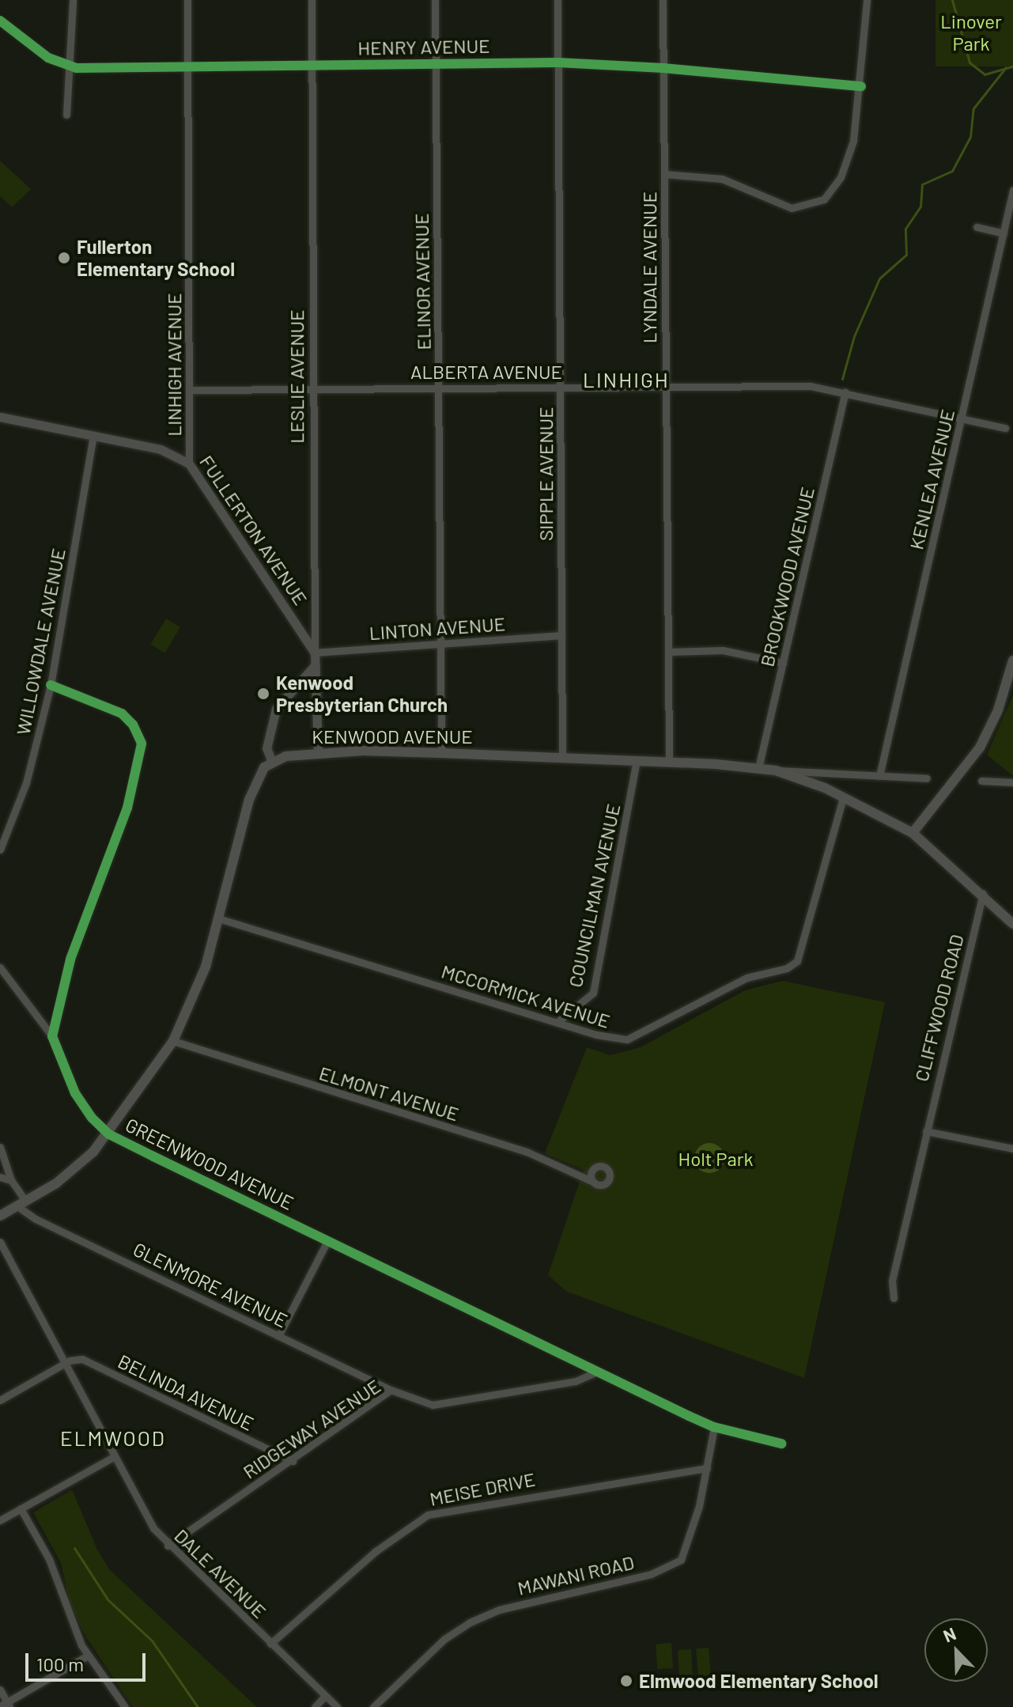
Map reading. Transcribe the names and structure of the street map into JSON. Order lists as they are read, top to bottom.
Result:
{
  "streets": {
    "main road": ["KENWOOD AVENUE"],
    "street": [
      "HENRY AVENUE",
      "LYNDALE AVENUE",
      "ELINOR AVENUE",
      "LINHIGH AVENUE",
      "ALBERTA AVENUE",
      "LESLIE AVENUE",
      "SIPPLE AVENUE",
      "KENLEA AVENUE",
      "FULLERTON AVENUE",
      "BROOKWOOD AVENUE",
      "LINTON AVENUE",
      "WILLOWDALE AVENUE",
      "COUNCILMAN AVENUE",
      "MCCORMICK AVENUE",
      "CLIFFWOOD ROAD",
      "ELMONT AVENUE",
      "GREENWOOD AVENUE",
      "GLENMORE AVENUE",
      "BELINDA AVENUE",
      "RIDGEWAY AVENUE",
      "MEISE DRIVE",
      "DALE AVENUE",
      "MAWANI ROAD"
    ]
  },
  "crossings": [
    ["HENRY AVENUE", "LYNDALE AVENUE"],
    ["HENRY AVENUE", "ELINOR AVENUE"],
    ["HENRY AVENUE", "LINHIGH AVENUE"],
    ["HENRY AVENUE", "LESLIE AVENUE"],
    ["HENRY AVENUE", "SIPPLE AVENUE"],
    ["LYNDALE AVENUE", "ALBERTA AVENUE"],
    ["LYNDALE AVENUE", "KENWOOD AVENUE"],
    ["ELINOR AVENUE", "ALBERTA AVENUE"],
    ["ELINOR AVENUE", "LINTON AVENUE"],
    ["ELINOR AVENUE", "KENWOOD AVENUE"],
    ["LINHIGH AVENUE", "ALBERTA AVENUE"],
    ["LINHIGH AVENUE", "FULLERTON AVENUE"],
    ["ALBERTA AVENUE", "LESLIE AVENUE"],
    ["ALBERTA AVENUE", "SIPPLE AVENUE"],
    ["ALBERTA AVENUE", "KENLEA AVENUE"],
    ["ALBERTA AVENUE", "BROOKWOOD AVENUE"],
    ["LESLIE AVENUE", "FULLERTON AVENUE"],
    ["LESLIE AVENUE", "LINTON AVENUE"],
    ["LESLIE AVENUE", "KENWOOD AVENUE"],
    ["SIPPLE AVENUE", "LINTON AVENUE"],
    ["SIPPLE AVENUE", "KENWOOD AVENUE"],
    ["FULLERTON AVENUE", "LINTON AVENUE"],
    ["FULLERTON AVENUE", "WILLOWDALE AVENUE"],
    ["BROOKWOOD AVENUE", "KENWOOD AVENUE"],
    ["KENWOOD AVENUE", "COUNCILMAN AVENUE"],
    ["KENWOOD AVENUE", "MCCORMICK AVENUE"],
    ["KENWOOD AVENUE", "CLIFFWOOD ROAD"],
    ["COUNCILMAN AVENUE", "MCCORMICK AVENUE"],
    ["GREENWOOD AVENUE", "RIDGEWAY AVENUE"],
    ["GREENWOOD AVENUE", "MAWANI ROAD"],
    ["GLENMORE AVENUE", "RIDGEWAY AVENUE"],
    ["BELINDA AVENUE", "RIDGEWAY AVENUE"],
    ["BELINDA AVENUE", "DALE AVENUE"],
    ["RIDGEWAY AVENUE", "DALE AVENUE"],
    ["MEISE DRIVE", "DALE AVENUE"],
    ["MEISE DRIVE", "MAWANI ROAD"]
  ],
  "districts": ["LINHIGH", "ELMWOOD"],
  "parks": ["Linover Park", "Holt Park"],
  "places": ["Fullerton Elementary School", "Kenwood Presbyterian Church", "Elmwood Elementary School"],
  "scale_bar": "100 m",
  "north": "top left"
}
